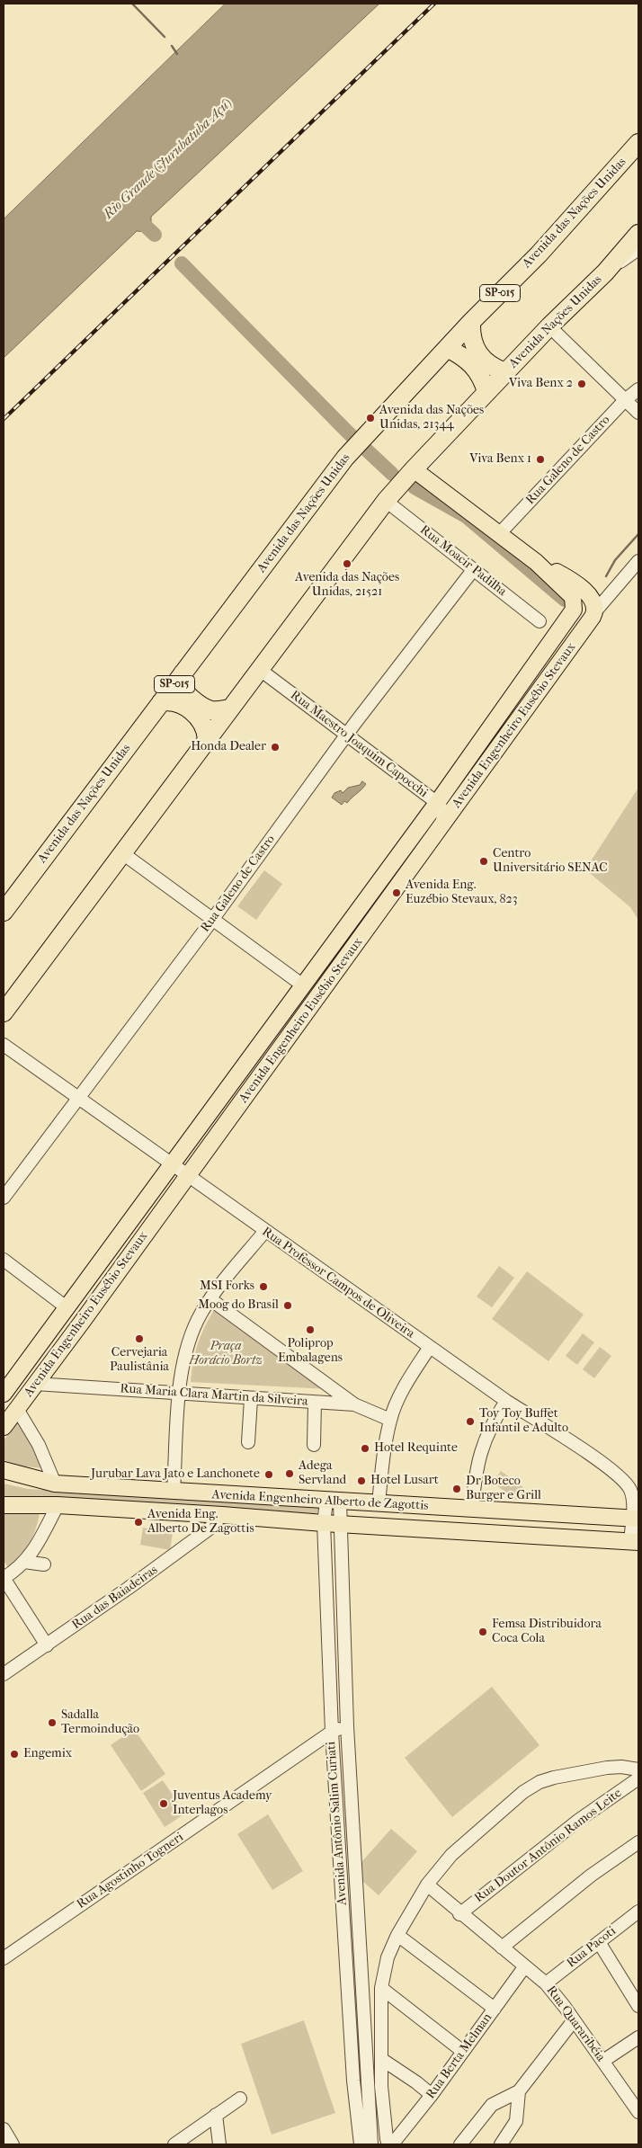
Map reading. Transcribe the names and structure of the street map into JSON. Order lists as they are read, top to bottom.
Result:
{
  "streets": {
    "highway": ["Avenida das Nações Unidas", "SP-015", "Avenida Nações Unidas"],
    "main road": ["Avenida Engenheiro Eusébio Stevaux", "Avenida Engenheiro Alberto de Zagottis"],
    "street": [
      "Rua Galeno de Castro",
      "Rua Moacir Padilha",
      "Rua Maestro Joaquim Capocchi",
      "Rua Professor Campos de Oliveira",
      "Rua Maria Clara Martin da Silveira",
      "Rua das Baiadeiras",
      "Avenida Antônio Salim Curiati",
      "Rua Doutor Antônio Ramos Leite",
      "Rua Agostinho Togneri",
      "Rua Pacoti",
      "Rua Quararibéia",
      "Rua Berta Melman"
    ]
  },
  "crossings": [
    ["Rua Galeno de Castro", "Rua Moacir Padilha"],
    ["Rua Galeno de Castro", "Rua Maestro Joaquim Capocchi"],
    ["Rua Galeno de Castro", "Rua Professor Campos de Oliveira"],
    ["Avenida Engenheiro Eusébio Stevaux", "Rua Maestro Joaquim Capocchi"],
    ["Avenida Engenheiro Eusébio Stevaux", "Rua Professor Campos de Oliveira"],
    ["Avenida Engenheiro Eusébio Stevaux", "Rua Maria Clara Martin da Silveira"],
    ["Rua Professor Campos de Oliveira", "Avenida Engenheiro Alberto de Zagottis"],
    ["Avenida Engenheiro Alberto de Zagottis", "Rua das Baiadeiras"],
    ["Avenida Engenheiro Alberto de Zagottis", "Avenida Antônio Salim Curiati"],
    ["Avenida Antônio Salim Curiati", "Rua Agostinho Togneri"],
    ["Rua Doutor Antônio Ramos Leite", "Rua Quararibéia"],
    ["Rua Pacoti", "Rua Quararibéia"],
    ["Rua Quararibéia", "Rua Berta Melman"]
  ],
  "water": ["Rio Grande (Jurubatuba-Açú)"],
  "parks": ["Praça Horácio Bortz"],
  "places": [
    "Viva Benx 2",
    "Avenida das Nações Unidas, 21344",
    "Viva Benx 1",
    "Avenida das Nações Unidas, 21521",
    "Honda Dealer",
    "Centro Universitário SENAC",
    "Avenida Eng. Euzébio Stevaux, 823",
    "MSI Forks",
    "Moog do Brasil",
    "Poliprop Embalagens",
    "Cervejaria Paulistânia",
    "Toy Toy Buffet Infantil e Adulto",
    "Hotel Requinte",
    "Adega Servland",
    "Jurubar Lava Jato e Lanchonete",
    "Hotel Lusart",
    "Dr Boteco Burger e Grill",
    "Avenida Eng. Alberto De Zagottis",
    "Femsa Distribuidora Coca Cola",
    "Sadalla Termoindução",
    "Engemix",
    "Juventus Academy Interlagos"
  ]
}
